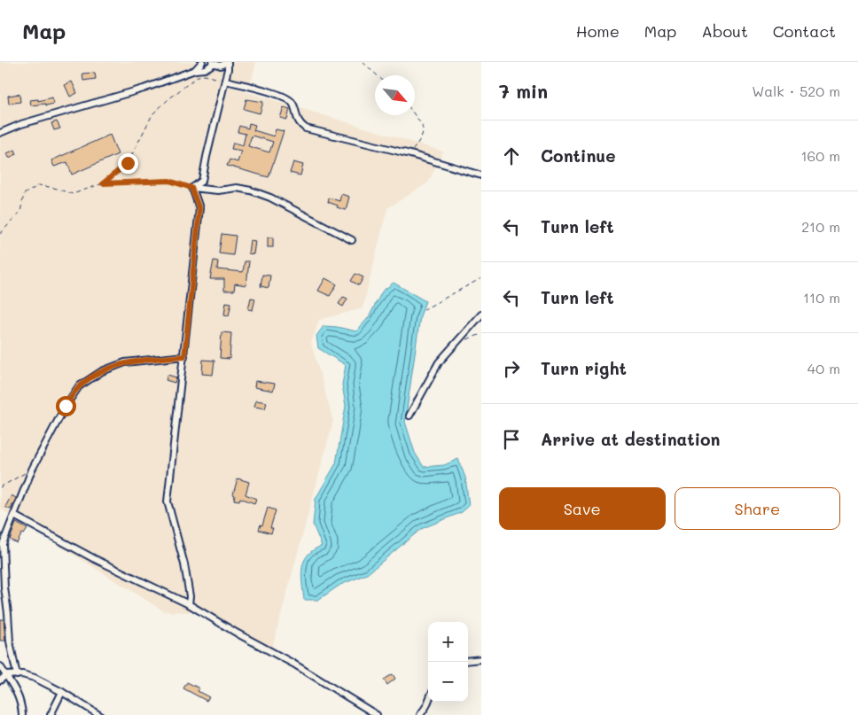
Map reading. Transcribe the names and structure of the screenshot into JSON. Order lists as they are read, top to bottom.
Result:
{
  "north": "bottom right",
  "page": {
    "header": "Map",
    "nav": [
      "Home",
      "Map",
      "About",
      "Contact"
    ],
    "heading": ["7 min", "Walk · 520 m"],
    "list": [
      ["Continue", "160 m"],
      ["Turn left", "210 m"],
      ["Turn left", "110 m"],
      ["Turn right", "40 m"],
      "Arrive at destination"
    ],
    "buttons": ["Save", "Share"],
    "map_buttons": ["+", "−"]
  }
}
